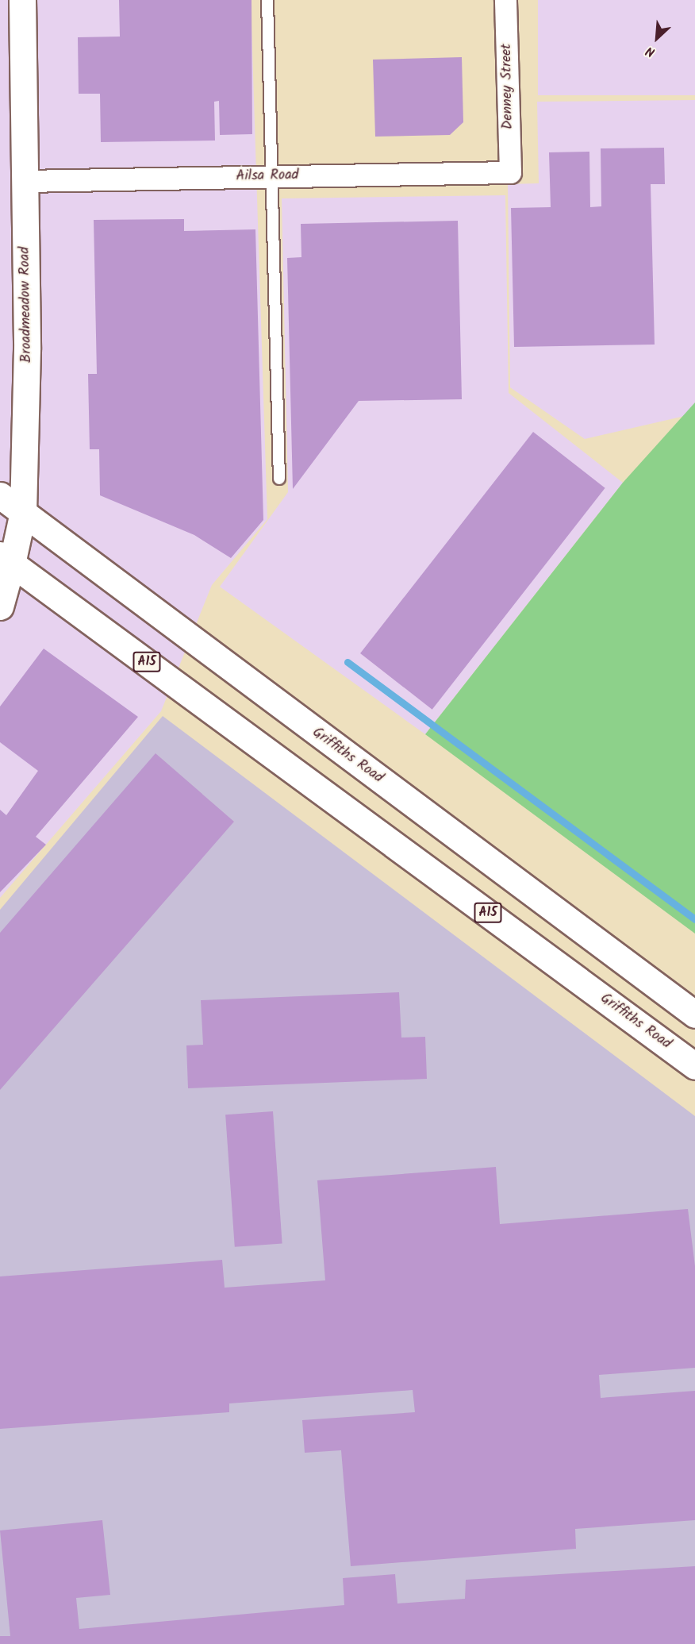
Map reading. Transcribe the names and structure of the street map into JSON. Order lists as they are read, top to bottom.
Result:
{
  "streets": {
    "main road": ["Broadmeadow Road", "A15", "Griffiths Road"],
    "street": ["Denney Street", "Ailsa Road"]
  },
  "crossings": [
    ["Denney Street", "Ailsa Road"],
    ["Ailsa Road", "Broadmeadow Road"],
    ["Broadmeadow Road", "Griffiths Road"]
  ],
  "north": "bottom left"
}
